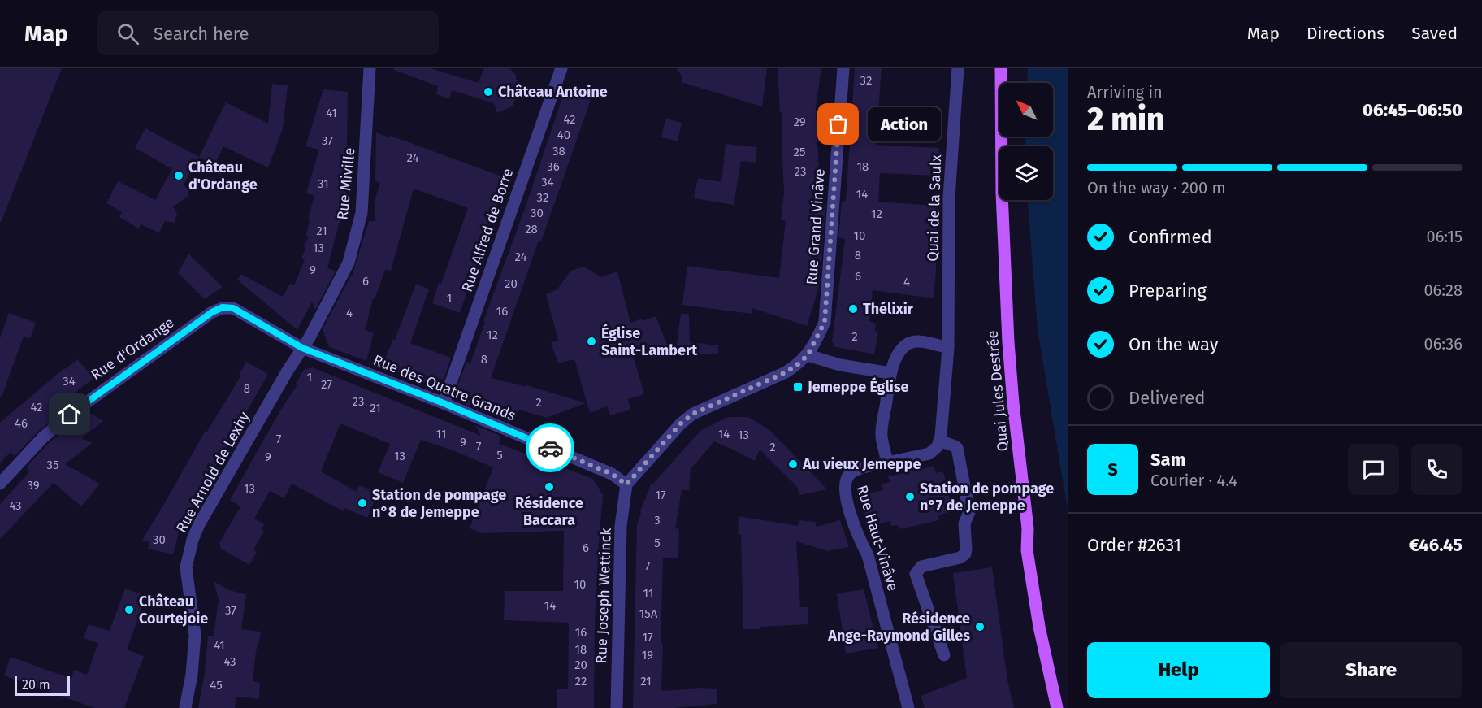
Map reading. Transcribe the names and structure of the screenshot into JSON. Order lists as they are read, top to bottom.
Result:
{
  "streets": {
    "main road": ["Quai Jules Destrée"],
    "street": [
      "Rue Miville",
      "Quai de la Saulx",
      "Rue Grand Vinâve",
      "Rue Alfred de Borre",
      "Rue d'Ordange",
      "Rue des Quatre Grands",
      "Rue Arnold de Lexhy",
      "Rue Haut-Vinâve",
      "Rue Joseph Wettinck"
    ]
  },
  "crossings": [
    ["Rue Miville", "Rue d'Ordange"],
    ["Rue Miville", "Rue des Quatre Grands"],
    ["Rue Miville", "Rue Arnold de Lexhy"],
    ["Rue Alfred de Borre", "Rue des Quatre Grands"],
    ["Rue d'Ordange", "Rue des Quatre Grands"],
    ["Rue d'Ordange", "Rue Arnold de Lexhy"],
    ["Rue des Quatre Grands", "Rue Arnold de Lexhy"],
    ["Rue des Quatre Grands", "Rue Joseph Wettinck"]
  ],
  "places": {
    "other": [
      "Château Antoine",
      "Action",
      "Château d'Ordange",
      "Thélixir",
      "Église Saint-Lambert",
      "Au vieux Jemeppe",
      "Résidence Baccara",
      "Station de pompage n°7 de Jemeppe",
      "Station de pompage n°8 de Jemeppe",
      "Château Courtejoie",
      "Résidence Ange-Raymond Gilles"
    ],
    "transit": ["Jemeppe Église"]
  },
  "house_numbers": [
    "32",
    "41",
    "42",
    "29",
    "40",
    "37",
    "38",
    "25",
    "24",
    "36",
    "18",
    "23",
    "34",
    "31",
    "14",
    "32",
    "30",
    "12",
    "28",
    "21",
    "10",
    "13",
    "8",
    "24",
    "9",
    "6",
    "6",
    "4",
    "20",
    "1",
    "16",
    "4",
    "12",
    "2",
    "8",
    "1",
    "34",
    "27",
    "8",
    "23",
    "2",
    "42",
    "21",
    "46",
    "11",
    "14",
    "13",
    "7",
    "9",
    "7",
    "2",
    "5",
    "13",
    "9",
    "35",
    "39",
    "13",
    "17",
    "43",
    "3",
    "30",
    "5",
    "6",
    "7",
    "10",
    "11",
    "14",
    "37",
    "15A",
    "16",
    "17",
    "41",
    "18",
    "19",
    "43",
    "20",
    "22",
    "21",
    "45"
  ],
  "scale_bar": "20 m",
  "north": "top left",
  "page": {
    "header": "Map",
    "search": "Search here",
    "nav": ["Map", "Directions", "Saved"],
    "heading": ["2 min", "Arriving in", "06:45–06:50"],
    "panel": [
      "Sam",
      "Courier · 4.4",
      "Order #2631",
      "€46.45"
    ],
    "bubble": "Action",
    "bar": "On the way · 200 m",
    "list": [
      ["Confirmed", "06:15"],
      ["Preparing", "06:28"],
      ["On the way", "06:36"],
      "Delivered"
    ],
    "round": "S",
    "buttons": ["Help", "Share"],
    "scale": "20 m"
  }
}
